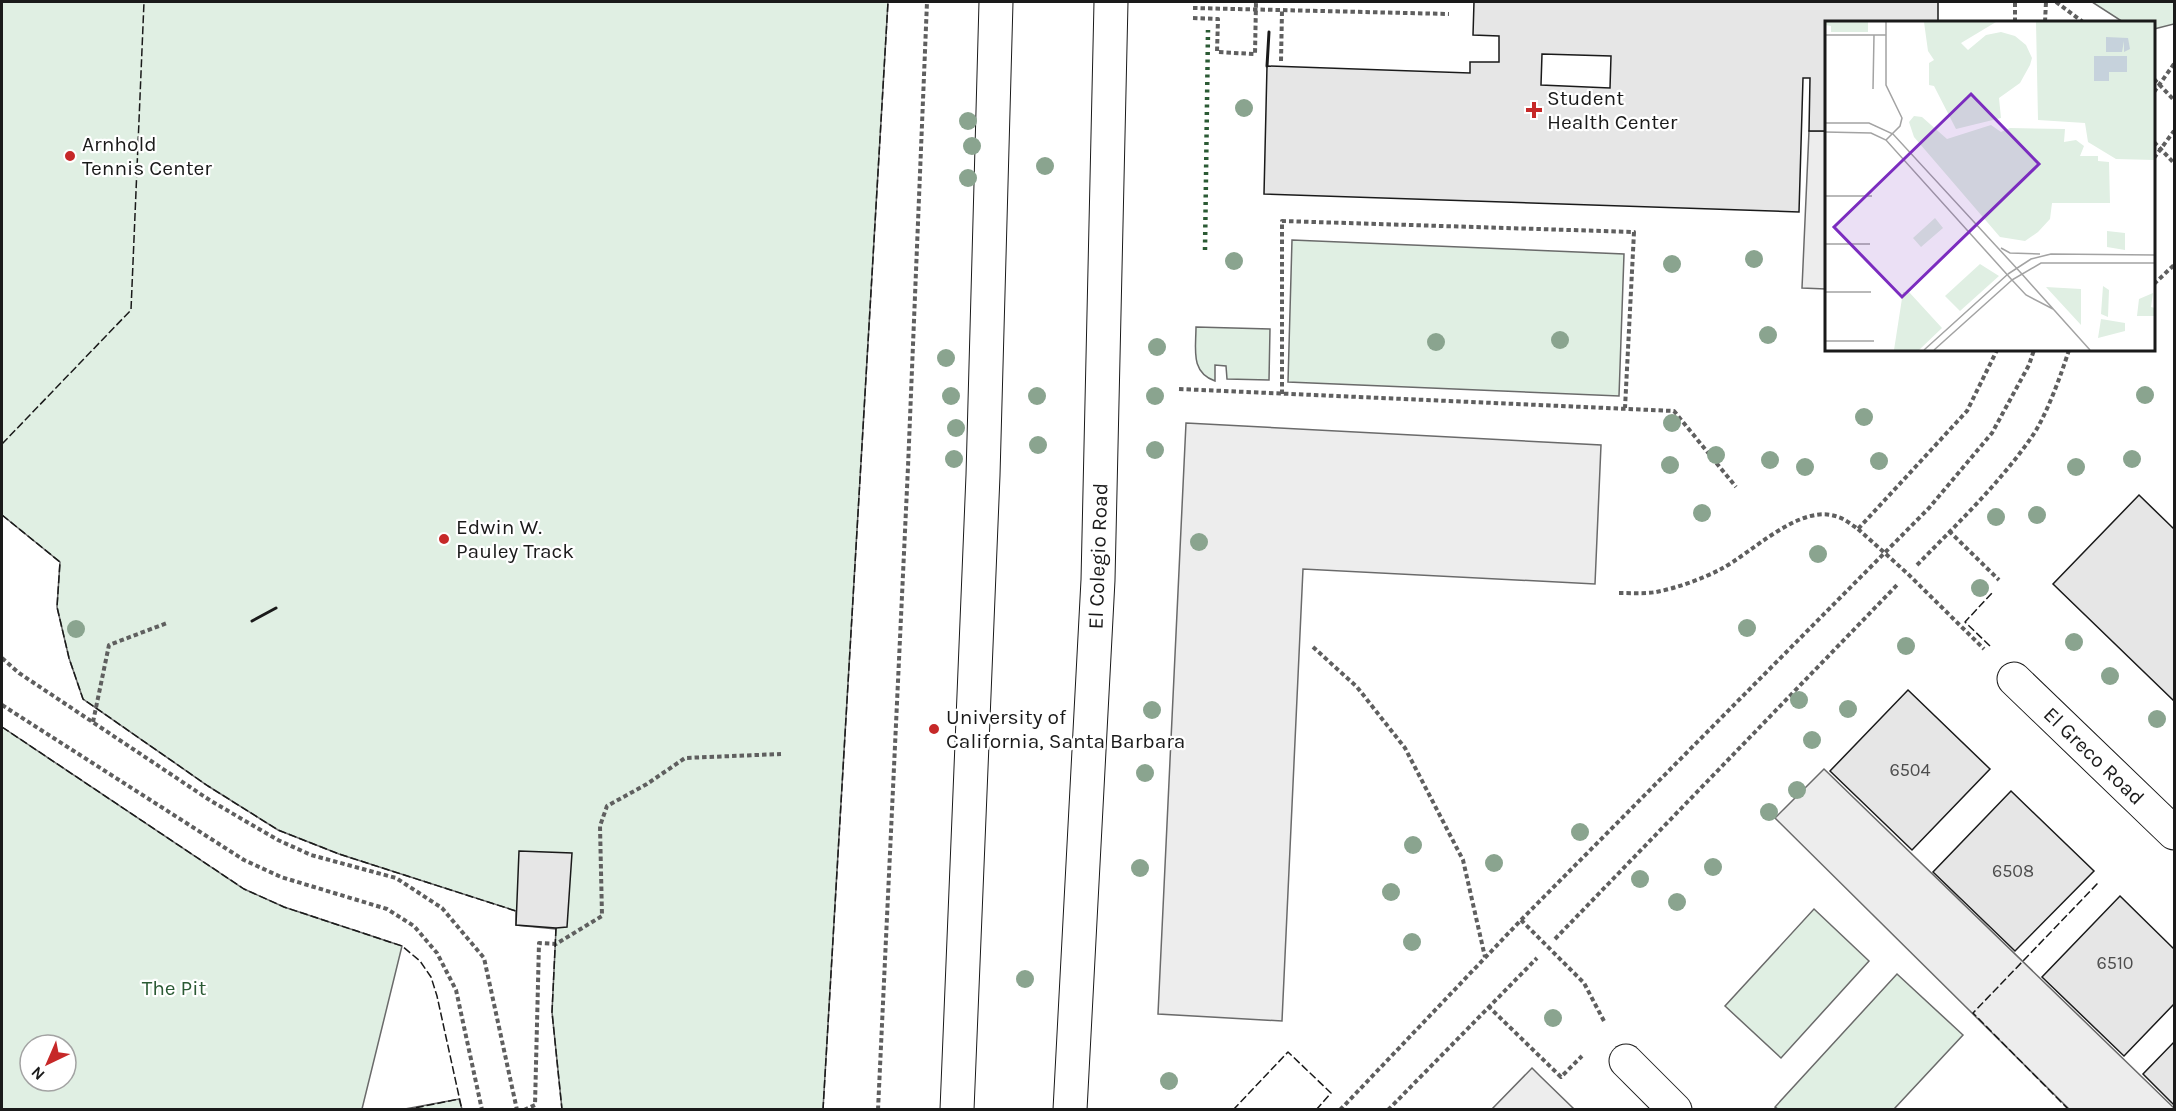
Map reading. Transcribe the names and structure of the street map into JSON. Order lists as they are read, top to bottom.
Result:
{
  "streets": {
    "main road": ["El Colegio Road", "El Greco Road"]
  },
  "parks": ["The Pit"],
  "places": {
    "health": ["Student Health Center"],
    "other": ["Arnhold Tennis Center", "Edwin W. Pauley Track", "University of California, Santa Barbara"]
  },
  "house_numbers": ["6504", "6508", "6510"],
  "north": "bottom left"
}
